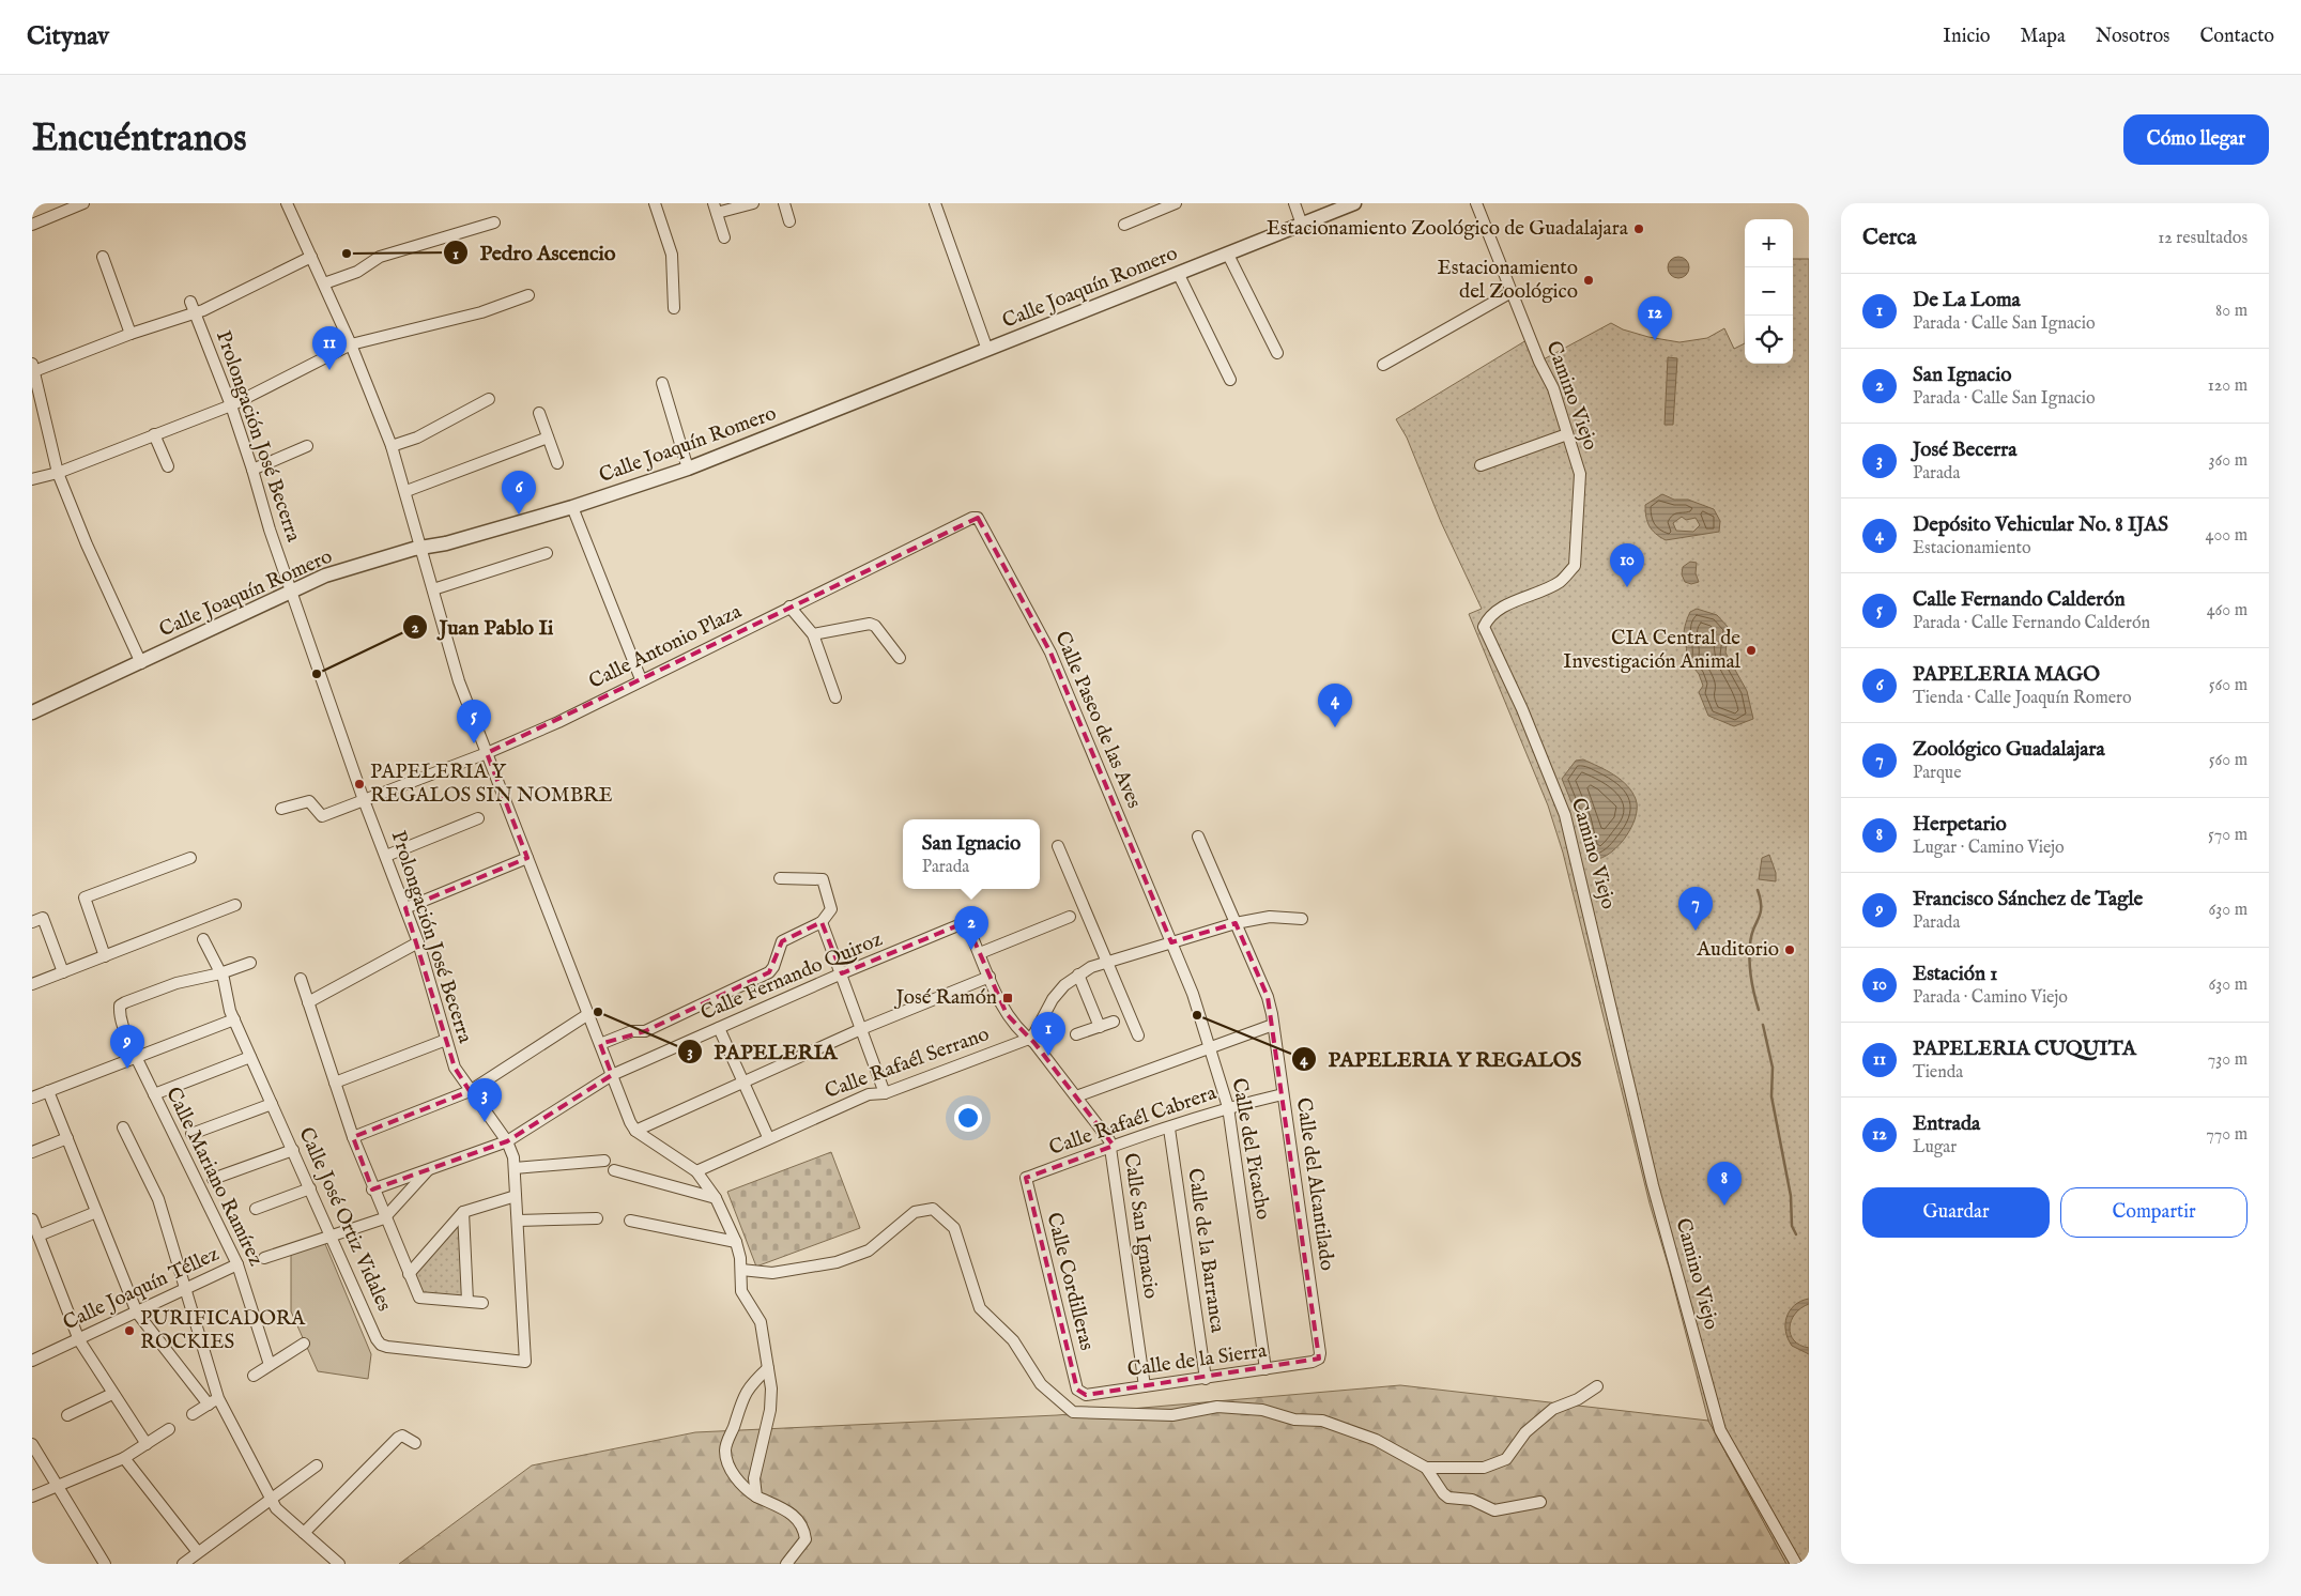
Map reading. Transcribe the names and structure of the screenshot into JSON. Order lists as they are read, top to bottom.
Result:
{
  "streets": {
    "street": [
      "Calle Joaquín Romero",
      "Camino Viejo",
      "Prolongación José Becerra",
      "Calle Antonio Plaza",
      "Calle Paseo de las Aves",
      "Calle Fernando Quiroz",
      "Calle Rafaél Serrano",
      "Calle Rafaél Cabrera",
      "Calle del Picacho",
      "Calle Mariano Ramírez",
      "Calle del Alcantilado",
      "Calle José Ortiz Vidales",
      "Calle San Ignacio",
      "Calle de la Barranca",
      "Calle Cordilleras",
      "Calle Joaquín Téllez",
      "Calle de la Sierra"
    ]
  },
  "crossings": [
    ["Calle Joaquín Romero", "Prolongación José Becerra"],
    ["Prolongación José Becerra", "Calle Antonio Plaza"],
    ["Prolongación José Becerra", "Calle Fernando Quiroz"],
    ["Prolongación José Becerra", "Calle José Ortiz Vidales"],
    ["Calle Antonio Plaza", "Calle Paseo de las Aves"],
    ["Calle Paseo de las Aves", "Calle del Picacho"],
    ["Calle Fernando Quiroz", "Calle San Ignacio"],
    ["Calle Rafaél Serrano", "Calle San Ignacio"],
    ["Calle Rafaél Cabrera", "Calle del Picacho"],
    ["Calle Rafaél Cabrera", "Calle del Alcantilado"],
    ["Calle Rafaél Cabrera", "Calle San Ignacio"],
    ["Calle Rafaél Cabrera", "Calle de la Barranca"],
    ["Calle Rafaél Cabrera", "Calle Cordilleras"],
    ["Calle del Picacho", "Calle de la Sierra"],
    ["Calle Mariano Ramírez", "Calle José Ortiz Vidales"],
    ["Calle Mariano Ramírez", "Calle Joaquín Téllez"],
    ["Calle del Alcantilado", "Calle de la Sierra"],
    ["Calle San Ignacio", "Calle de la Sierra"],
    ["Calle de la Barranca", "Calle de la Sierra"],
    ["Calle Cordilleras", "Calle de la Sierra"]
  ],
  "places": {
    "other": [
      "Estacionamiento Zoológico de Guadalajara",
      "Pedro Ascencio",
      "Estacionamiento del Zoológico",
      "CIA Central de Investigación Animal",
      "Juan Pablo Ii",
      "PAPELERIA Y REGALOS SIN NOMBRE",
      "Auditorio",
      "PAPELERIA",
      "PAPELERIA Y REGALOS",
      "PURIFICADORA ROCKIES"
    ],
    "transit": ["José Ramón"]
  },
  "page": {
    "header": "Citynav",
    "nav": [
      "Inicio",
      "Mapa",
      "Nosotros",
      "Contacto"
    ],
    "buttons": [
      "Cómo llegar",
      ["Guardar", "Compartir"]
    ],
    "title": "Encuéntranos",
    "heading": ["Cerca", "12 resultados"],
    "map_buttons": ["+", "−"],
    "list": [
      {
        "mark": "1",
        "name": "De La Loma",
        "note": "Parada · Calle San Ignacio",
        "value": "80 m"
      },
      {
        "mark": "2",
        "name": "San Ignacio",
        "note": "Parada · Calle San Ignacio",
        "value": "120 m"
      },
      {
        "mark": "3",
        "name": "José Becerra",
        "note": "Parada",
        "value": "360 m"
      },
      {
        "mark": "4",
        "name": "Depósito Vehicular No. 8 IJAS",
        "note": "Estacionamiento",
        "value": "400 m"
      },
      {
        "mark": "5",
        "name": "Calle Fernando Calderón",
        "note": "Parada · Calle Fernando Calderón",
        "value": "460 m"
      },
      {
        "mark": "6",
        "name": "PAPELERIA MAGO",
        "note": "Tienda · Calle Joaquín Romero",
        "value": "560 m"
      },
      {
        "mark": "7",
        "name": "Zoológico Guadalajara",
        "note": "Parque",
        "value": "560 m"
      },
      {
        "mark": "8",
        "name": "Herpetario",
        "note": "Lugar · Camino Viejo",
        "value": "570 m"
      },
      {
        "mark": "9",
        "name": "Francisco Sánchez de Tagle",
        "note": "Parada",
        "value": "630 m"
      },
      {
        "mark": "10",
        "name": "Estación 1",
        "note": "Parada · Camino Viejo",
        "value": "630 m"
      },
      {
        "mark": "11",
        "name": "PAPELERIA CUQUITA",
        "note": "Tienda",
        "value": "730 m"
      },
      {
        "mark": "12",
        "name": "Entrada",
        "note": "Lugar",
        "value": "770 m"
      }
    ],
    "pins": [
      "12",
      "11",
      "6",
      "10",
      "4",
      "5",
      "7",
      "2",
      "1",
      "9",
      "3",
      "8"
    ],
    "popup": ["San Ignacio", "Parada"]
  }
}
